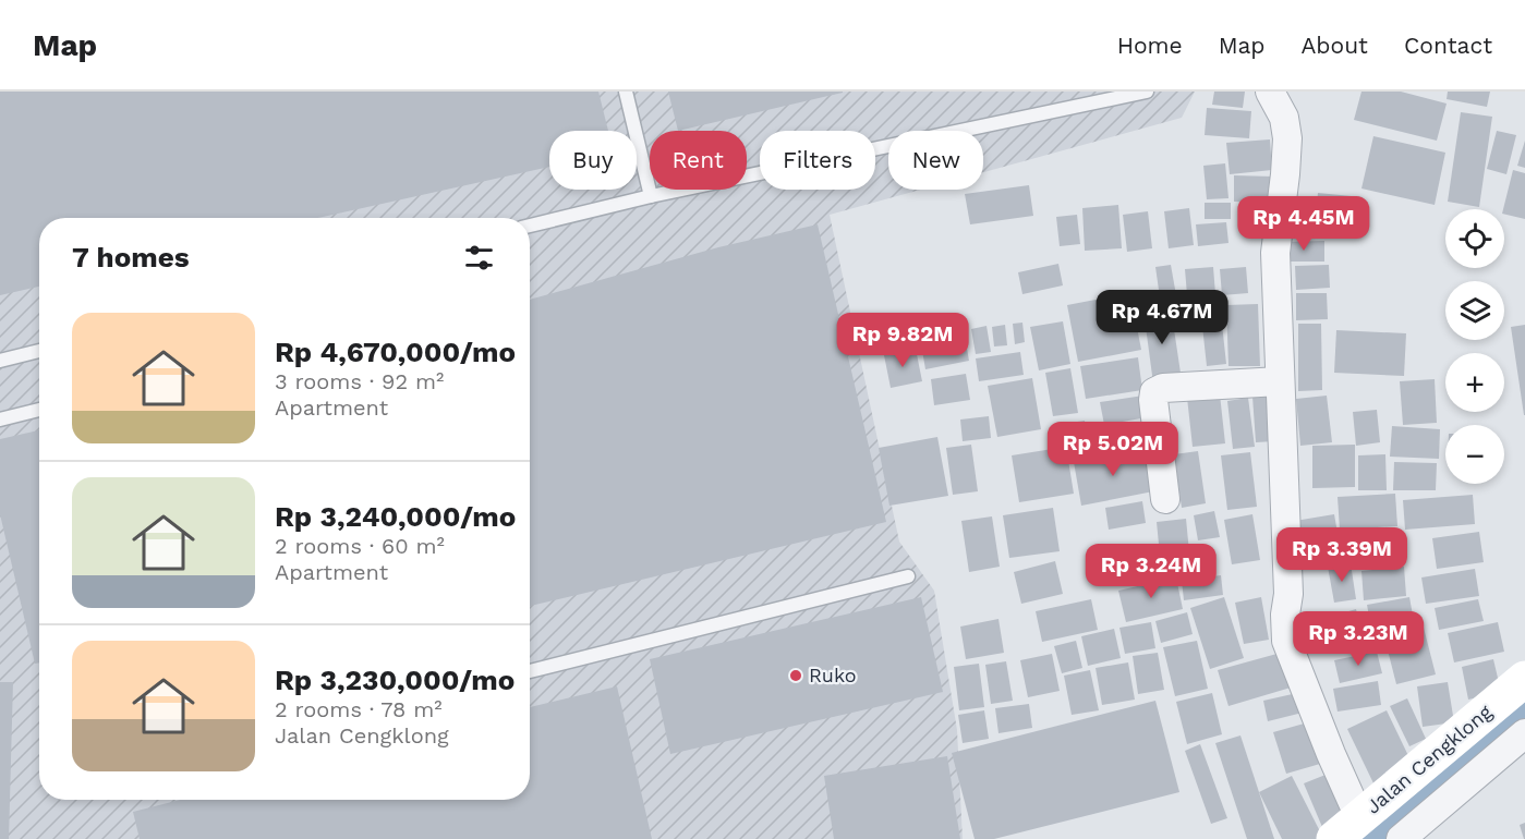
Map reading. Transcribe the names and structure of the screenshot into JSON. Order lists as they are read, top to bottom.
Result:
{
  "streets": {
    "main road": ["Jalan Cengklong"]
  },
  "places": ["Ruko"],
  "page": {
    "header": "Map",
    "nav": [
      "Home",
      "Map",
      "About",
      "Contact"
    ],
    "chip": [
      "Buy",
      "Rent",
      "Filters",
      "New"
    ],
    "price": [
      "Rp 4.45M",
      "Rp 4.67M",
      "Rp 9.82M",
      "Rp 5.02M",
      "Rp 3.39M",
      "Rp 3.24M",
      "Rp 3.23M"
    ],
    "map_buttons": ["+", "−"],
    "heading": "7 homes",
    "list": [
      {
        "name": "Rp 4,670,000/mo",
        "note": "3 rooms · 92 m² · Apartment"
      },
      {
        "name": "Rp 3,240,000/mo",
        "note": "2 rooms · 60 m² · Apartment"
      },
      {
        "name": "Rp 3,230,000/mo",
        "note": "2 rooms · 78 m² · Jalan Cengklong"
      }
    ]
  }
}
